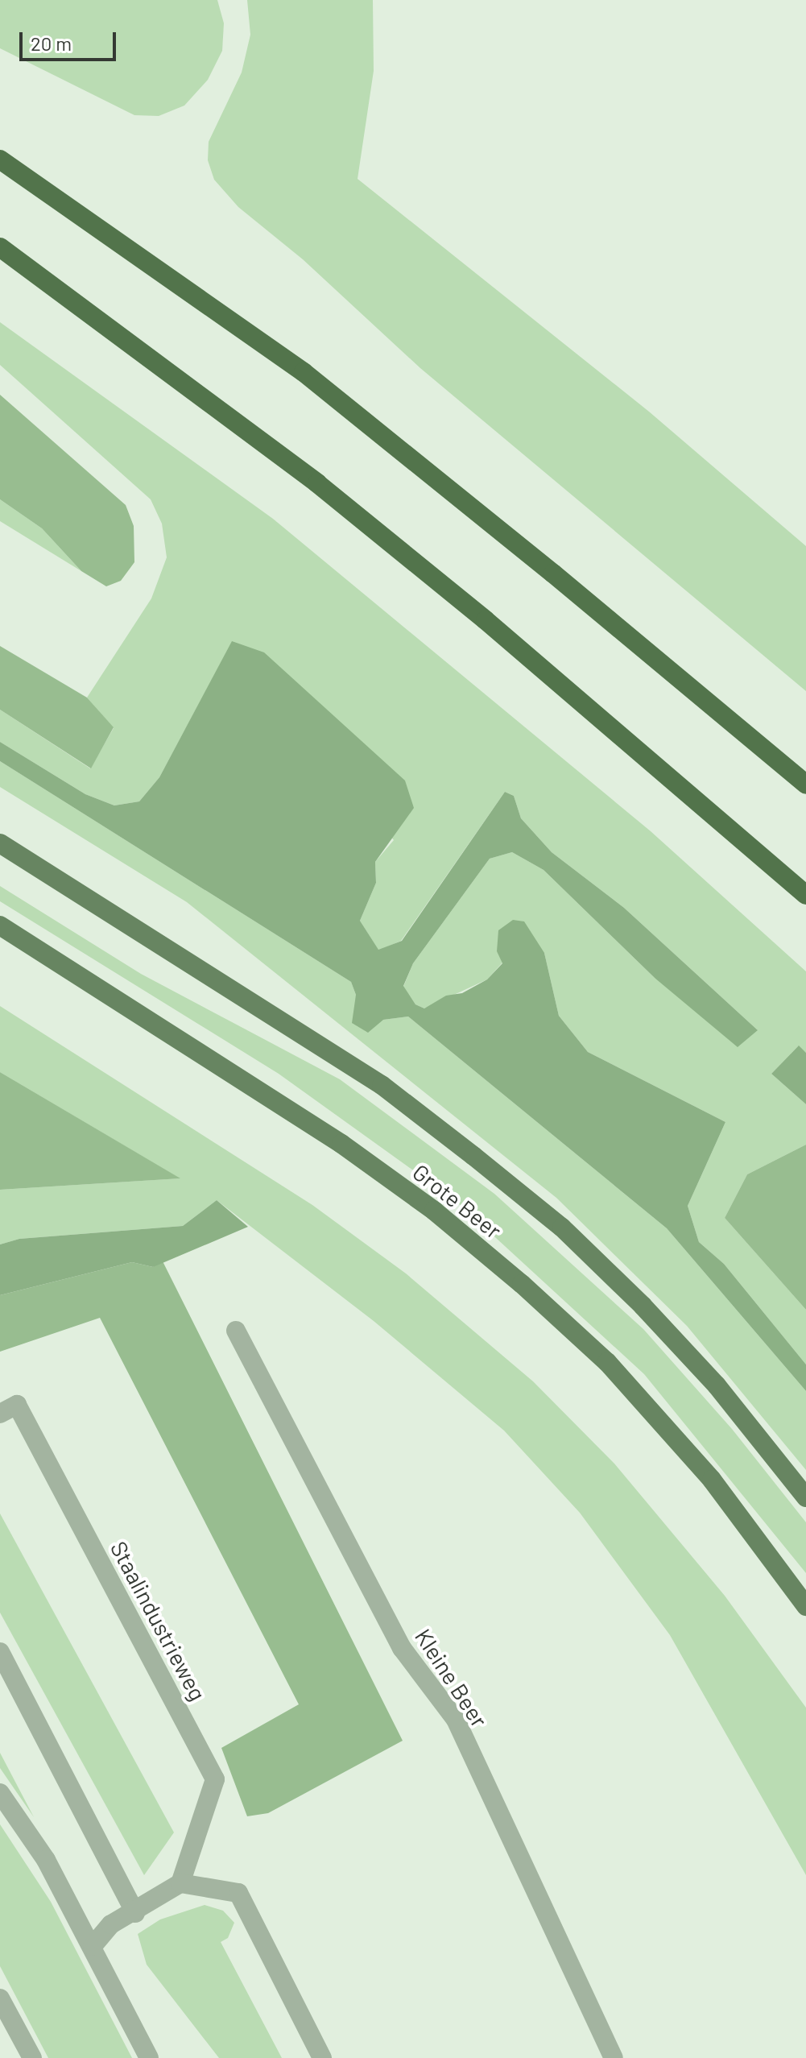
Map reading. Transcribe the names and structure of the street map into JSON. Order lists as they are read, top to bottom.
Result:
{
  "streets": {
    "main road": ["Grote Beer"],
    "street": ["Staalindustrieweg", "Kleine Beer"]
  },
  "scale_bar": "20 m"
}
